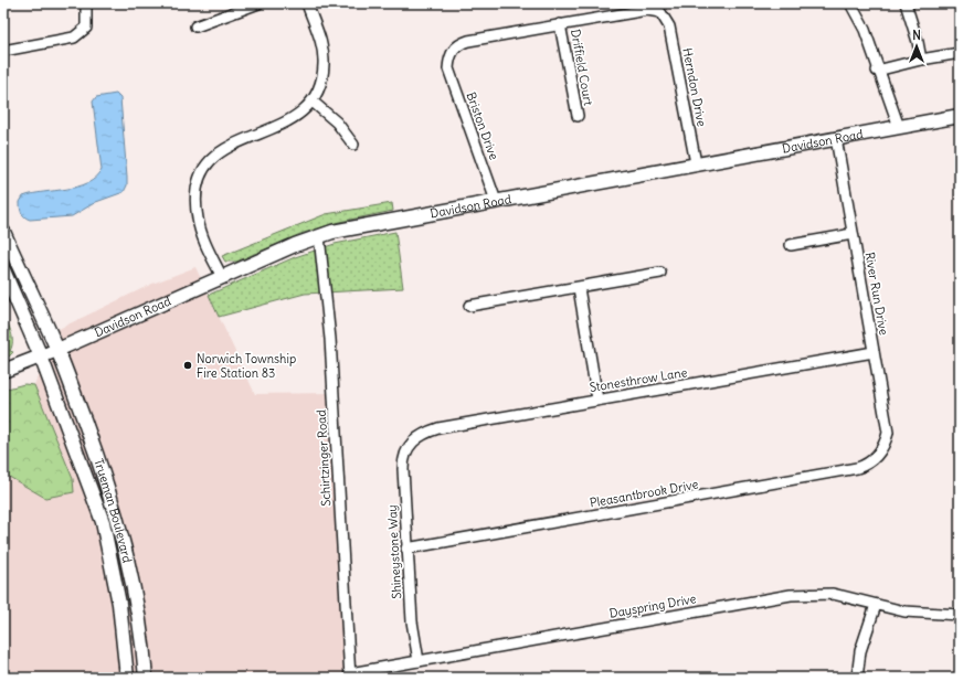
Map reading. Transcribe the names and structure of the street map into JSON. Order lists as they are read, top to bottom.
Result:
{
  "streets": {
    "main road": ["Davidson Road", "Trueman Boulevard"],
    "street": [
      "Driffield Court",
      "Herndon Drive",
      "Briston Drive",
      "River Run Drive",
      "Stonesthrow Lane",
      "Schirtzinger Road",
      "Pleasantbrook Drive",
      "Shineystone Way",
      "Dayspring Drive"
    ]
  },
  "crossings": [
    ["Driffield Court", "Herndon Drive"],
    ["Driffield Court", "Briston Drive"],
    ["Herndon Drive", "Briston Drive"],
    ["Herndon Drive", "Davidson Road"],
    ["Briston Drive", "Davidson Road"],
    ["Davidson Road", "River Run Drive"],
    ["Davidson Road", "Schirtzinger Road"],
    ["Davidson Road", "Trueman Boulevard"],
    ["River Run Drive", "Stonesthrow Lane"],
    ["River Run Drive", "Pleasantbrook Drive"],
    ["Stonesthrow Lane", "Shineystone Way"],
    ["Schirtzinger Road", "Dayspring Drive"],
    ["Pleasantbrook Drive", "Shineystone Way"],
    ["Shineystone Way", "Dayspring Drive"]
  ],
  "places": ["Norwich Township Fire Station 83"],
  "north": "top"
}
